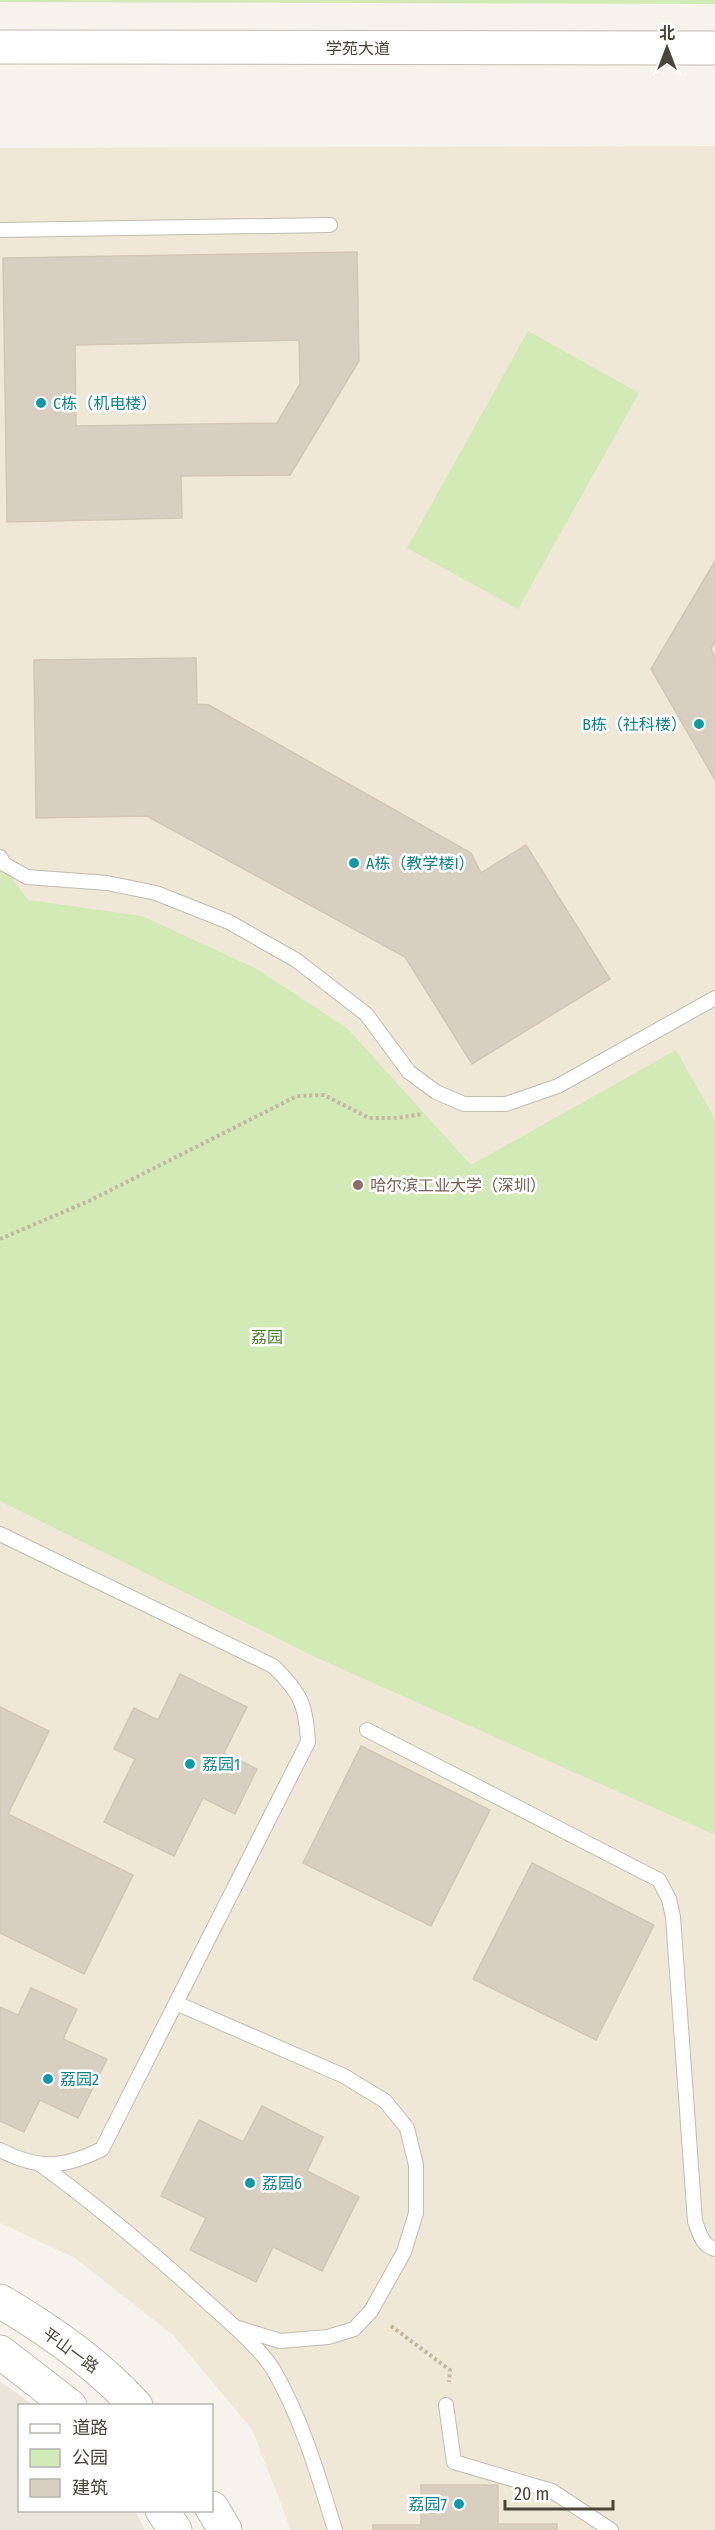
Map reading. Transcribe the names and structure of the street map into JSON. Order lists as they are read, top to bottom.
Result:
{
  "streets": {
    "street": ["学苑大道", "平山一路"]
  },
  "parks": ["荔园"],
  "places": [
    "C栋（机电楼）",
    "B栋（社科楼）",
    "A栋（教学楼I）",
    "哈尔滨工业大学（深圳）",
    "荔园1",
    "荔园2",
    "荔园6",
    "荔园7"
  ],
  "legend": ["道路", "公园", "建筑"],
  "scale_bar": "20 m",
  "north": "top"
}
